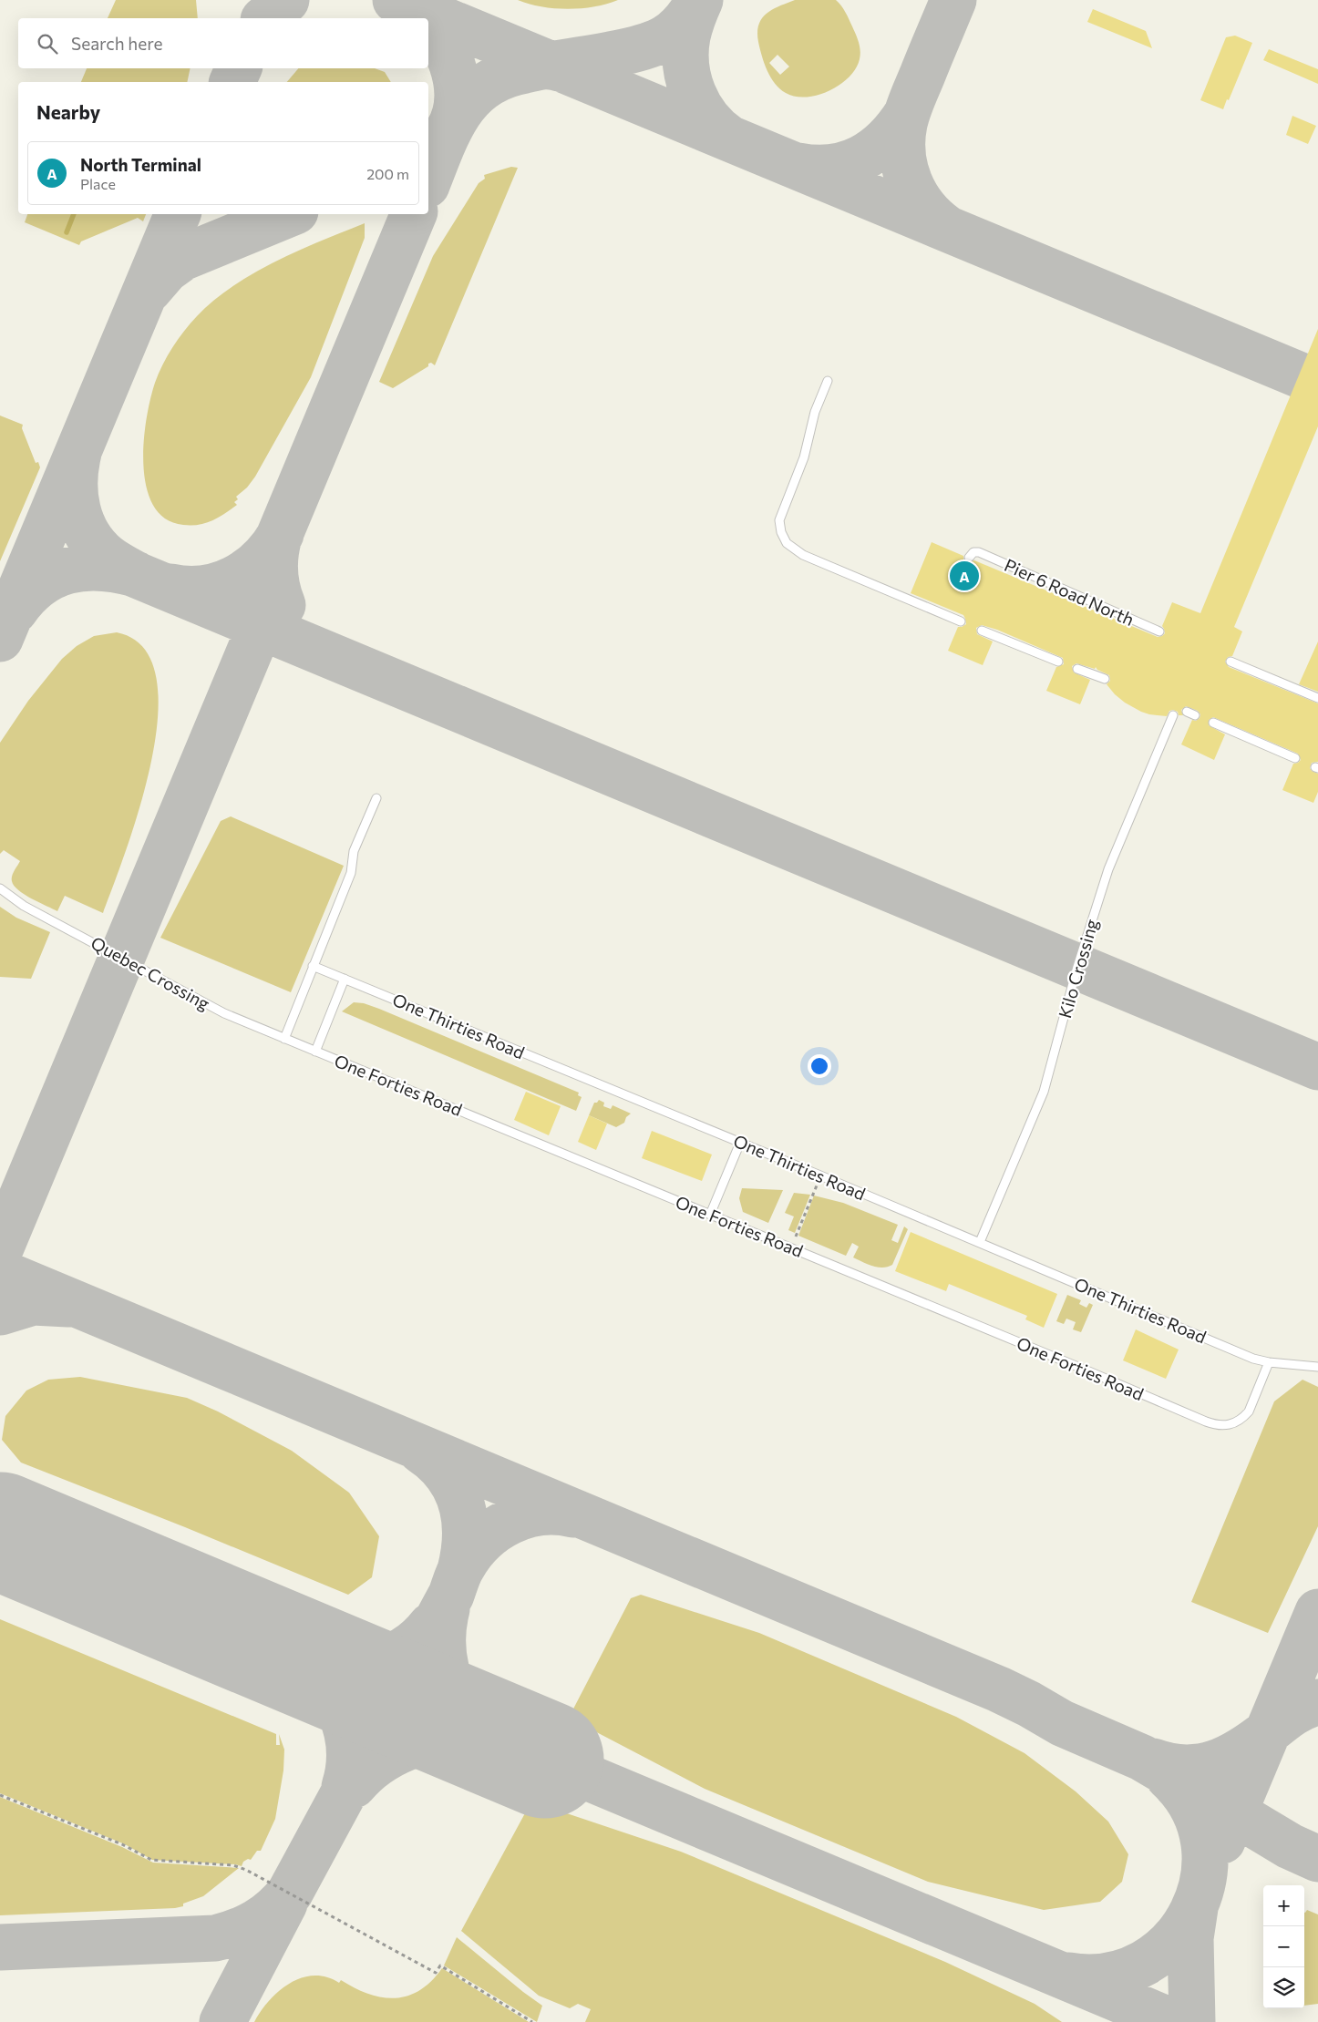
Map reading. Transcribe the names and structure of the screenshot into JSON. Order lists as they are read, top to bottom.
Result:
{
  "streets": {
    "lane": [
      "Pier 6 Road North",
      "Kilo Crossing",
      "Quebec Crossing",
      "One Thirties Road",
      "One Forties Road"
    ]
  },
  "crossings": [
    ["Kilo Crossing", "One Thirties Road"],
    ["Quebec Crossing", "One Forties Road"],
    ["One Thirties Road", "One Forties Road"]
  ],
  "page": {
    "search": "Search here",
    "heading": "Nearby",
    "list": [
      {
        "mark": "A",
        "name": "North Terminal",
        "note": "Place",
        "value": "200 m"
      }
    ],
    "pins": "A",
    "map_buttons": ["+", "−"]
  }
}
